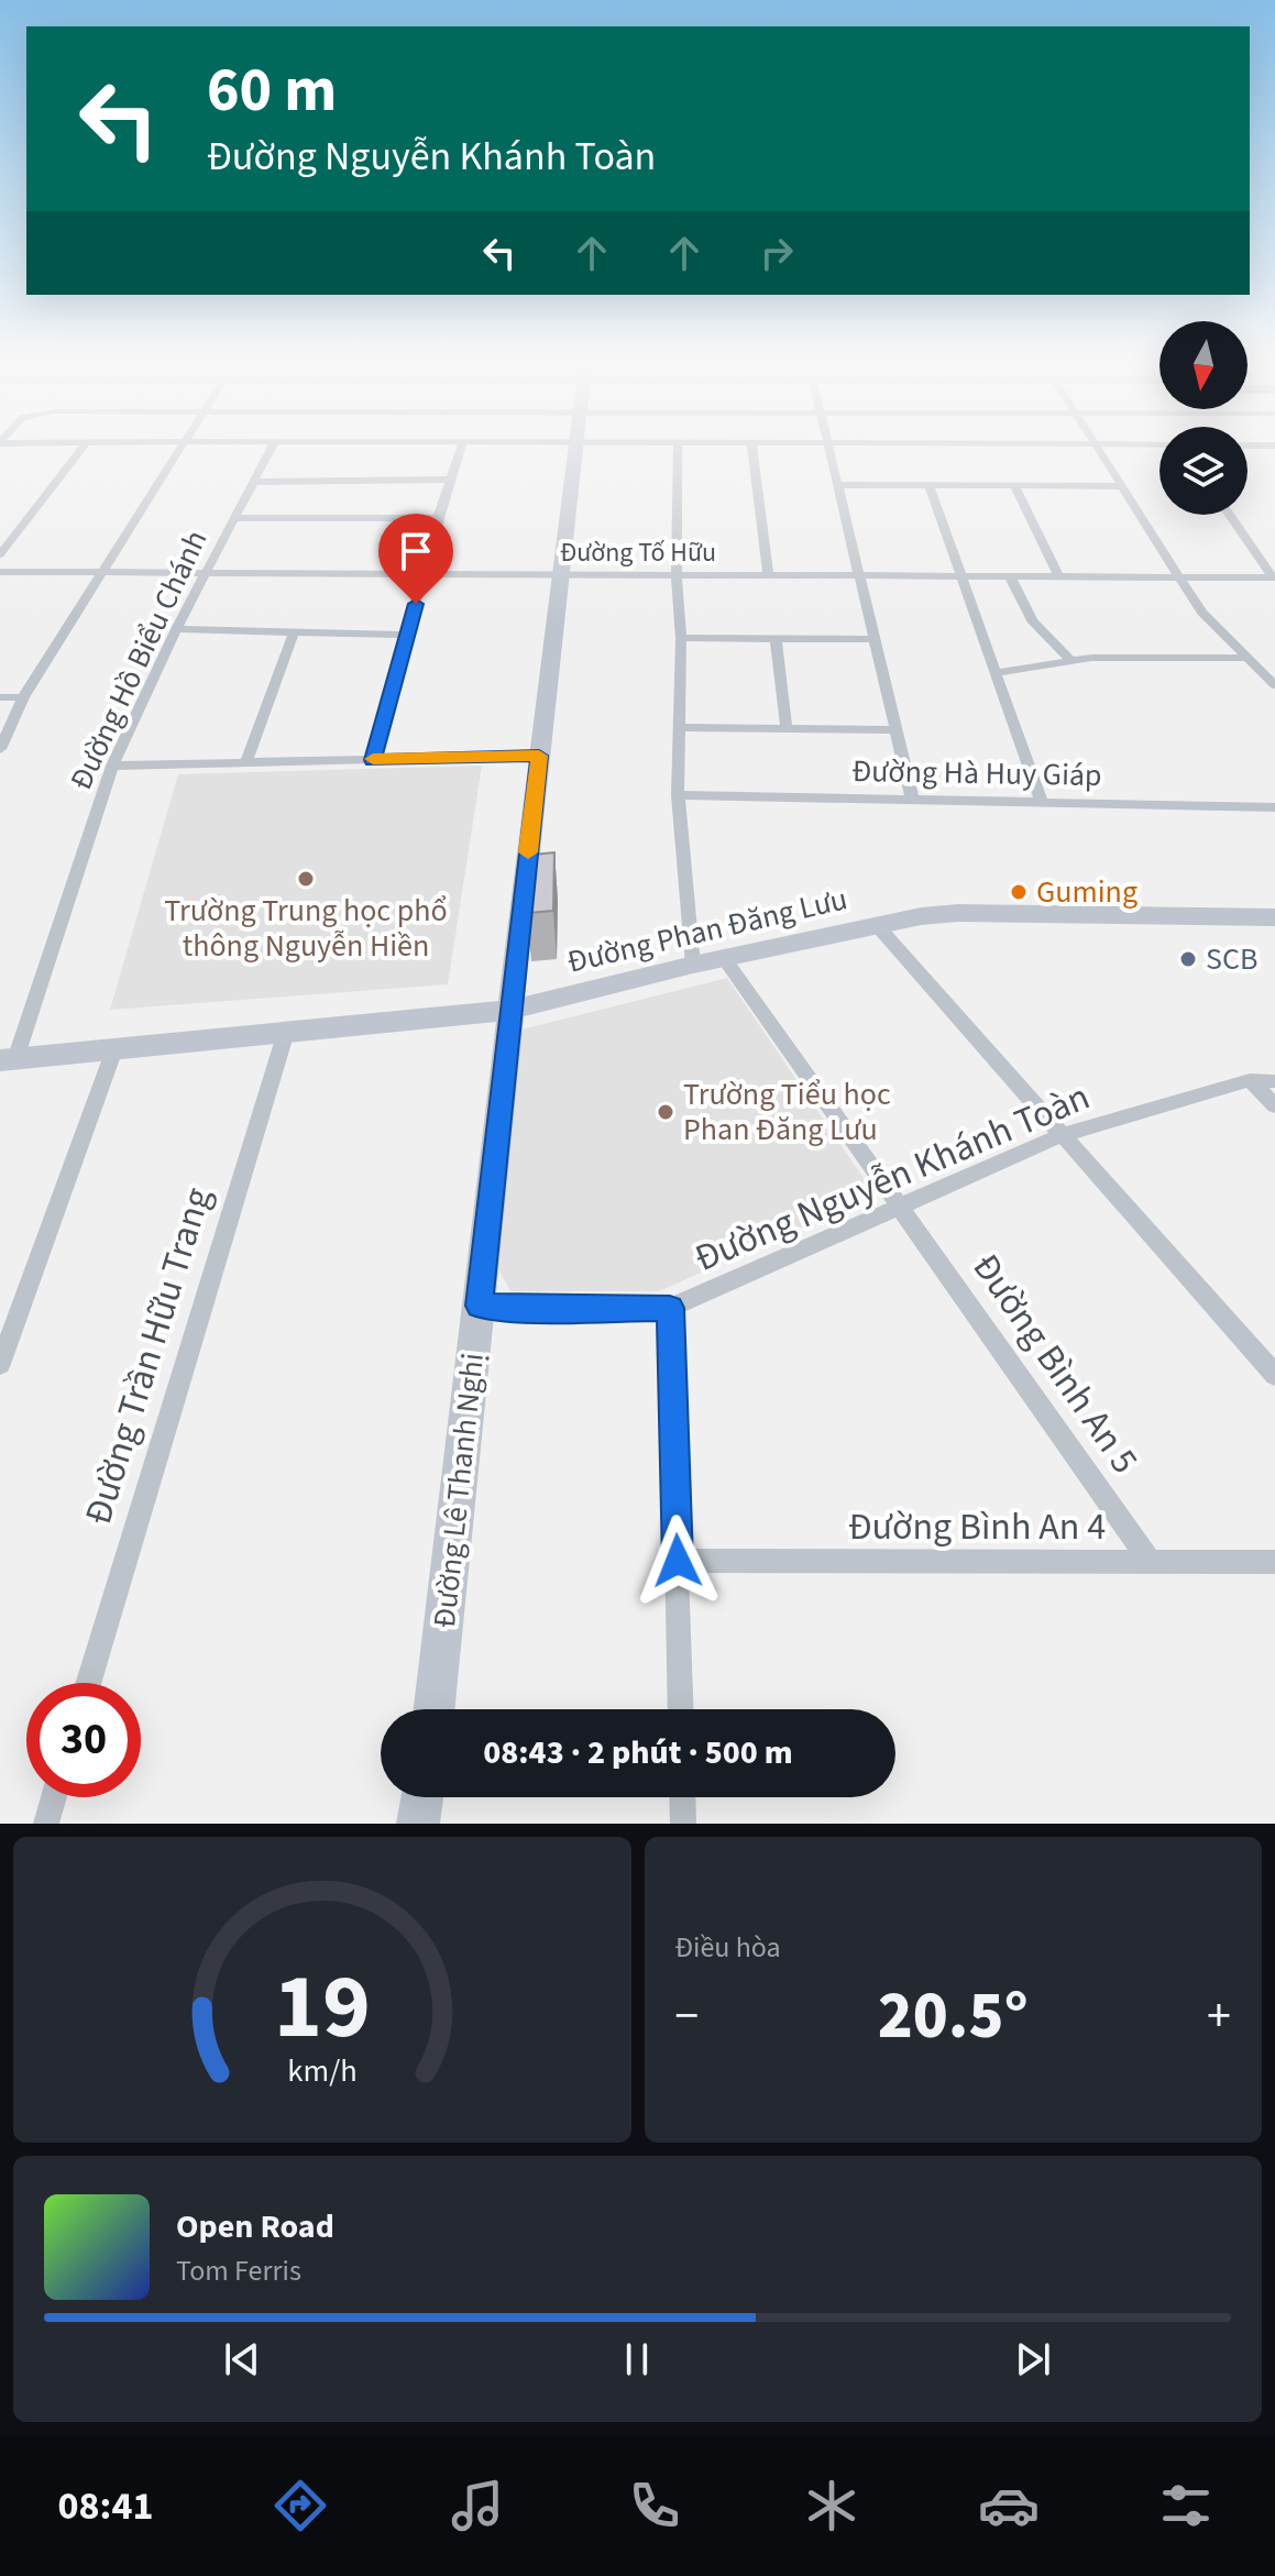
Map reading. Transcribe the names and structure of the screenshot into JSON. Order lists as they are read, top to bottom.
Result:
{
  "streets": {
    "main road": ["Đường Phan Đăng Lưu", "Đường Lê Thanh Nghị"],
    "street": [
      "Đường Tố Hữu",
      "Đường Hồ Biểu Chánh",
      "Đường Hà Huy Giáp",
      "Đường Nguyễn Khánh Toàn",
      "Đường Trần Hữu Trang",
      "Đường Bình An 5",
      "Đường Bình An 4"
    ]
  },
  "crossings": [
    ["Đường Tố Hữu", "Đường Hồ Biểu Chánh"],
    ["Đường Tố Hữu", "Đường Lê Thanh Nghị"],
    ["Đường Hồ Biểu Chánh", "Đường Phan Đăng Lưu"],
    ["Đường Phan Đăng Lưu", "Đường Trần Hữu Trang"],
    ["Đường Phan Đăng Lưu", "Đường Bình An 5"],
    ["Đường Phan Đăng Lưu", "Đường Lê Thanh Nghị"],
    ["Đường Nguyễn Khánh Toàn", "Đường Bình An 5"],
    ["Đường Nguyễn Khánh Toàn", "Đường Lê Thanh Nghị"],
    ["Đường Bình An 5", "Đường Bình An 4"]
  ],
  "places": [
    "Trường Trung học phổ thông Nguyễn Hiền",
    "Guming",
    "SCB",
    "Trường Tiểu học Phan Đăng Lưu"
  ],
  "north": "bottom",
  "page": {
    "turn": ["60 m", "Đường Nguyễn Khánh Toàn"],
    "limit": "30",
    "trip": "08:43 · 2 phút · 500 m",
    "tile": "Điều hòa",
    "heat": ["−", "20.5°", "+"],
    "song": ["Open Road", "Tom Ferris"],
    "tabs": "08:41",
    "gauge": ["19", "km/h"]
  }
}
